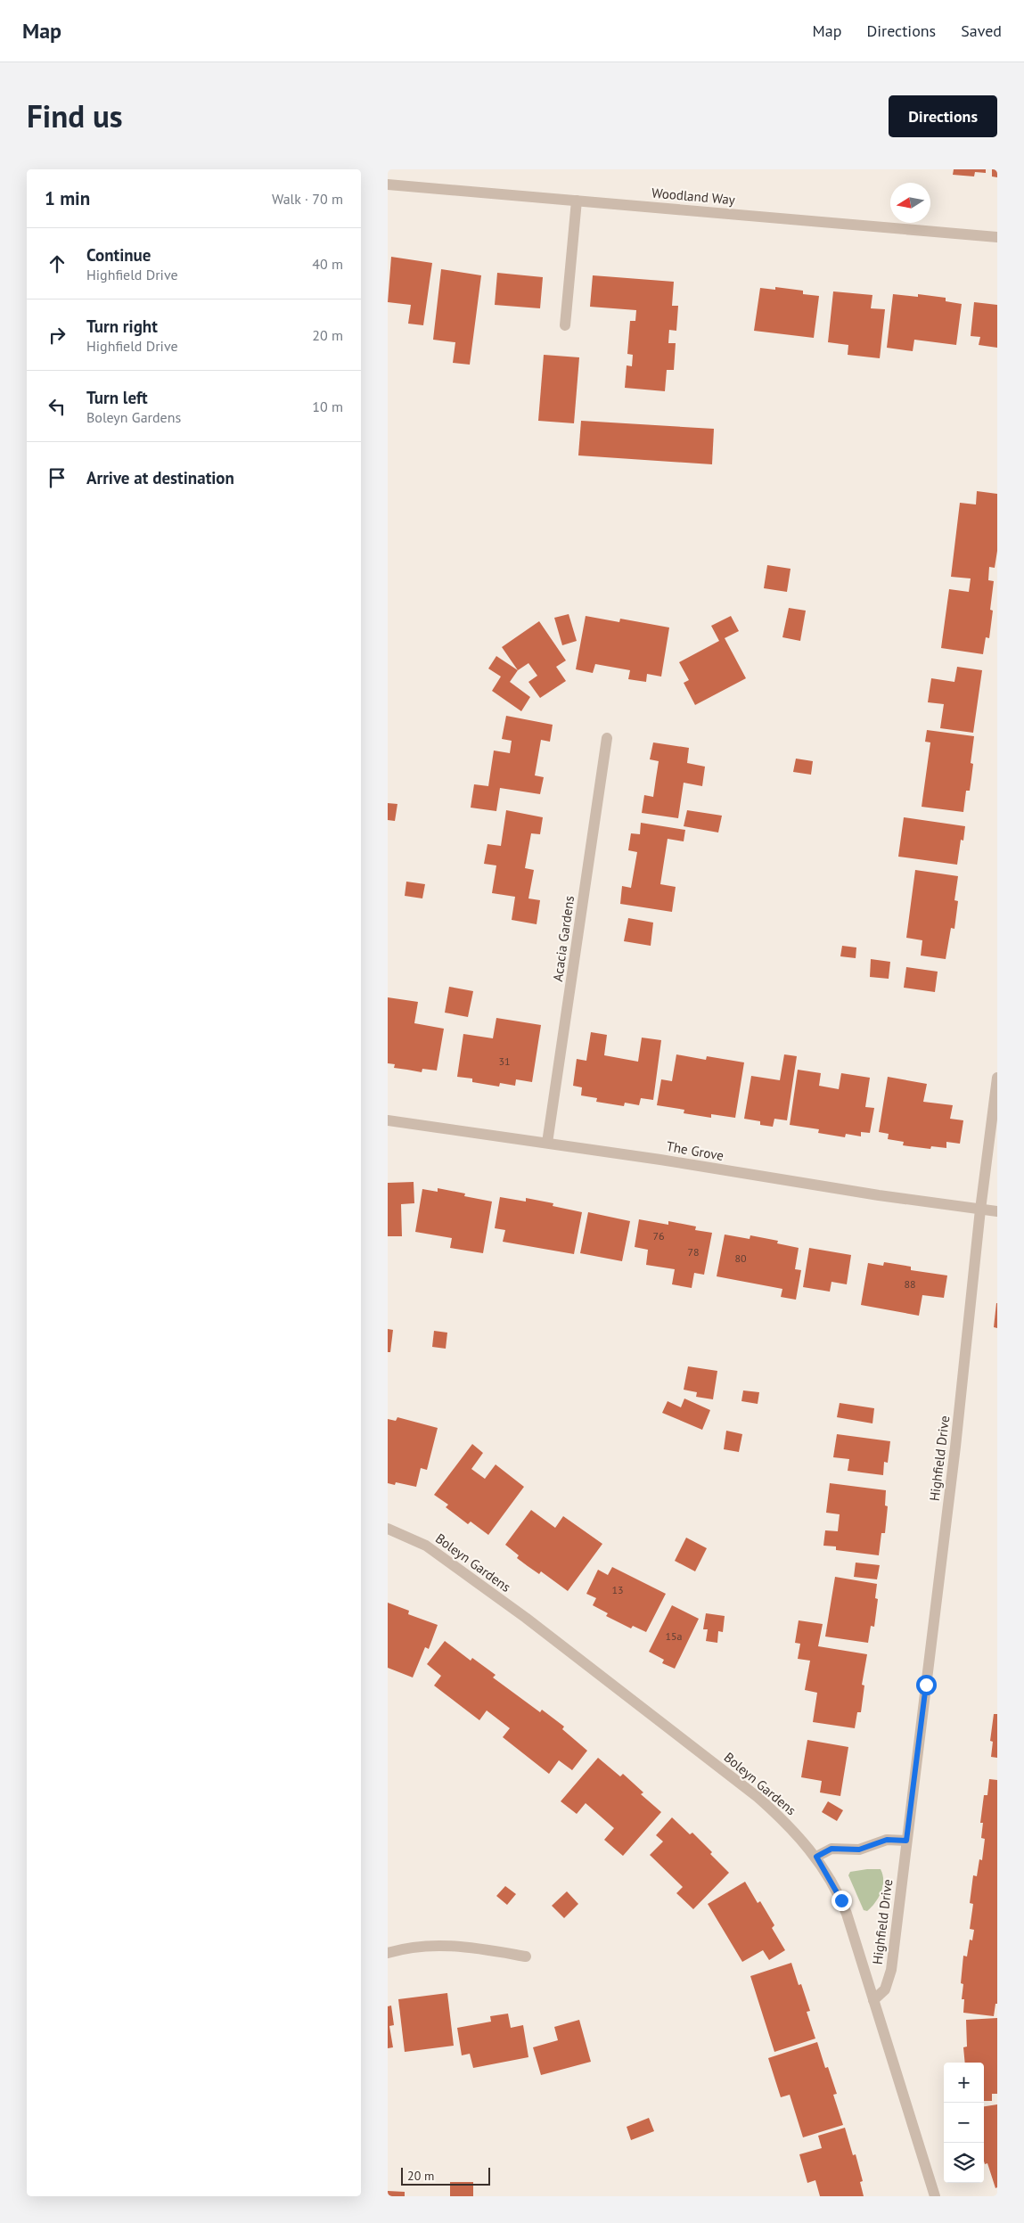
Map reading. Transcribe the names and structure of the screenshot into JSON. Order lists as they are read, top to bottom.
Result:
{
  "streets": {
    "street": [
      "Woodland Way",
      "Acacia Gardens",
      "The Grove",
      "Highfield Drive",
      "Boleyn Gardens"
    ]
  },
  "crossings": [
    ["Acacia Gardens", "The Grove"],
    ["The Grove", "Highfield Drive"],
    ["Highfield Drive", "Boleyn Gardens"]
  ],
  "house_numbers": [
    "31",
    "76",
    "78",
    "80",
    "88",
    "13",
    "15a"
  ],
  "scale_bar": "20 m",
  "north": "left",
  "page": {
    "header": "Map",
    "nav": ["Map", "Directions", "Saved"],
    "title": "Find us",
    "buttons": "Directions",
    "heading": ["1 min", "Walk · 70 m"],
    "list": [
      ["Continue", "Highfield Drive", "40 m"],
      ["Turn right", "Highfield Drive", "20 m"],
      ["Turn left", "Boleyn Gardens", "10 m"],
      "Arrive at destination"
    ],
    "map_buttons": ["+", "−"],
    "scale": "20 m"
  }
}
